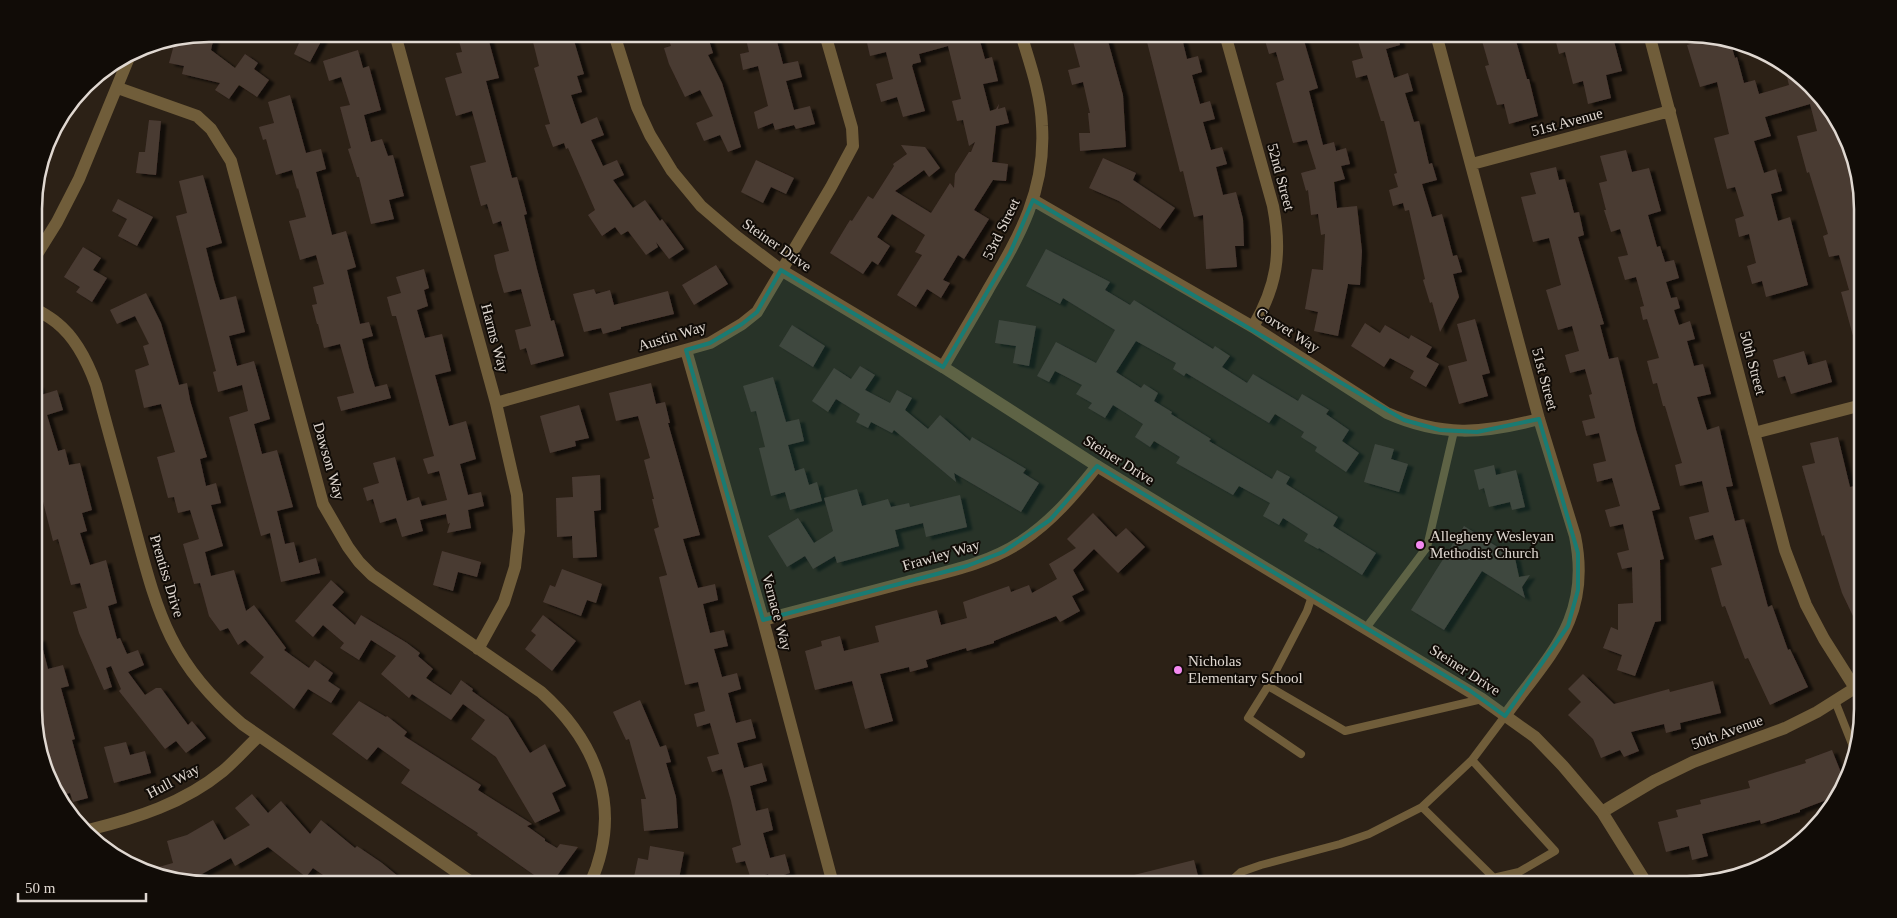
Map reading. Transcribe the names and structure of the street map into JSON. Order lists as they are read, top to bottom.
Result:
{
  "streets": {
    "street": [
      "51st Avenue",
      "52nd Street",
      "53rd Street",
      "Steiner Drive",
      "Corvet Way",
      "Austin Way",
      "Harms Way",
      "50th Street",
      "51st Street",
      "Dawson Way",
      "Frawley Way",
      "Prentiss Drive",
      "Vernace Way",
      "50th Avenue",
      "Hull Way"
    ]
  },
  "crossings": [
    ["51st Avenue", "50th Street"],
    ["51st Avenue", "51st Street"],
    ["52nd Street", "Corvet Way"],
    ["53rd Street", "Steiner Drive"],
    ["53rd Street", "Corvet Way"],
    ["Steiner Drive", "Austin Way"],
    ["Steiner Drive", "51st Street"],
    ["Steiner Drive", "Frawley Way"],
    ["Steiner Drive", "50th Avenue"],
    ["Corvet Way", "51st Street"],
    ["Austin Way", "Harms Way"],
    ["Austin Way", "Vernace Way"],
    ["Harms Way", "Dawson Way"],
    ["Frawley Way", "Vernace Way"],
    ["Prentiss Drive", "Hull Way"]
  ],
  "places": ["Allegheny Wesleyan Methodist Church", "Nicholas Elementary School"],
  "scale_bar": "50 m"
}
